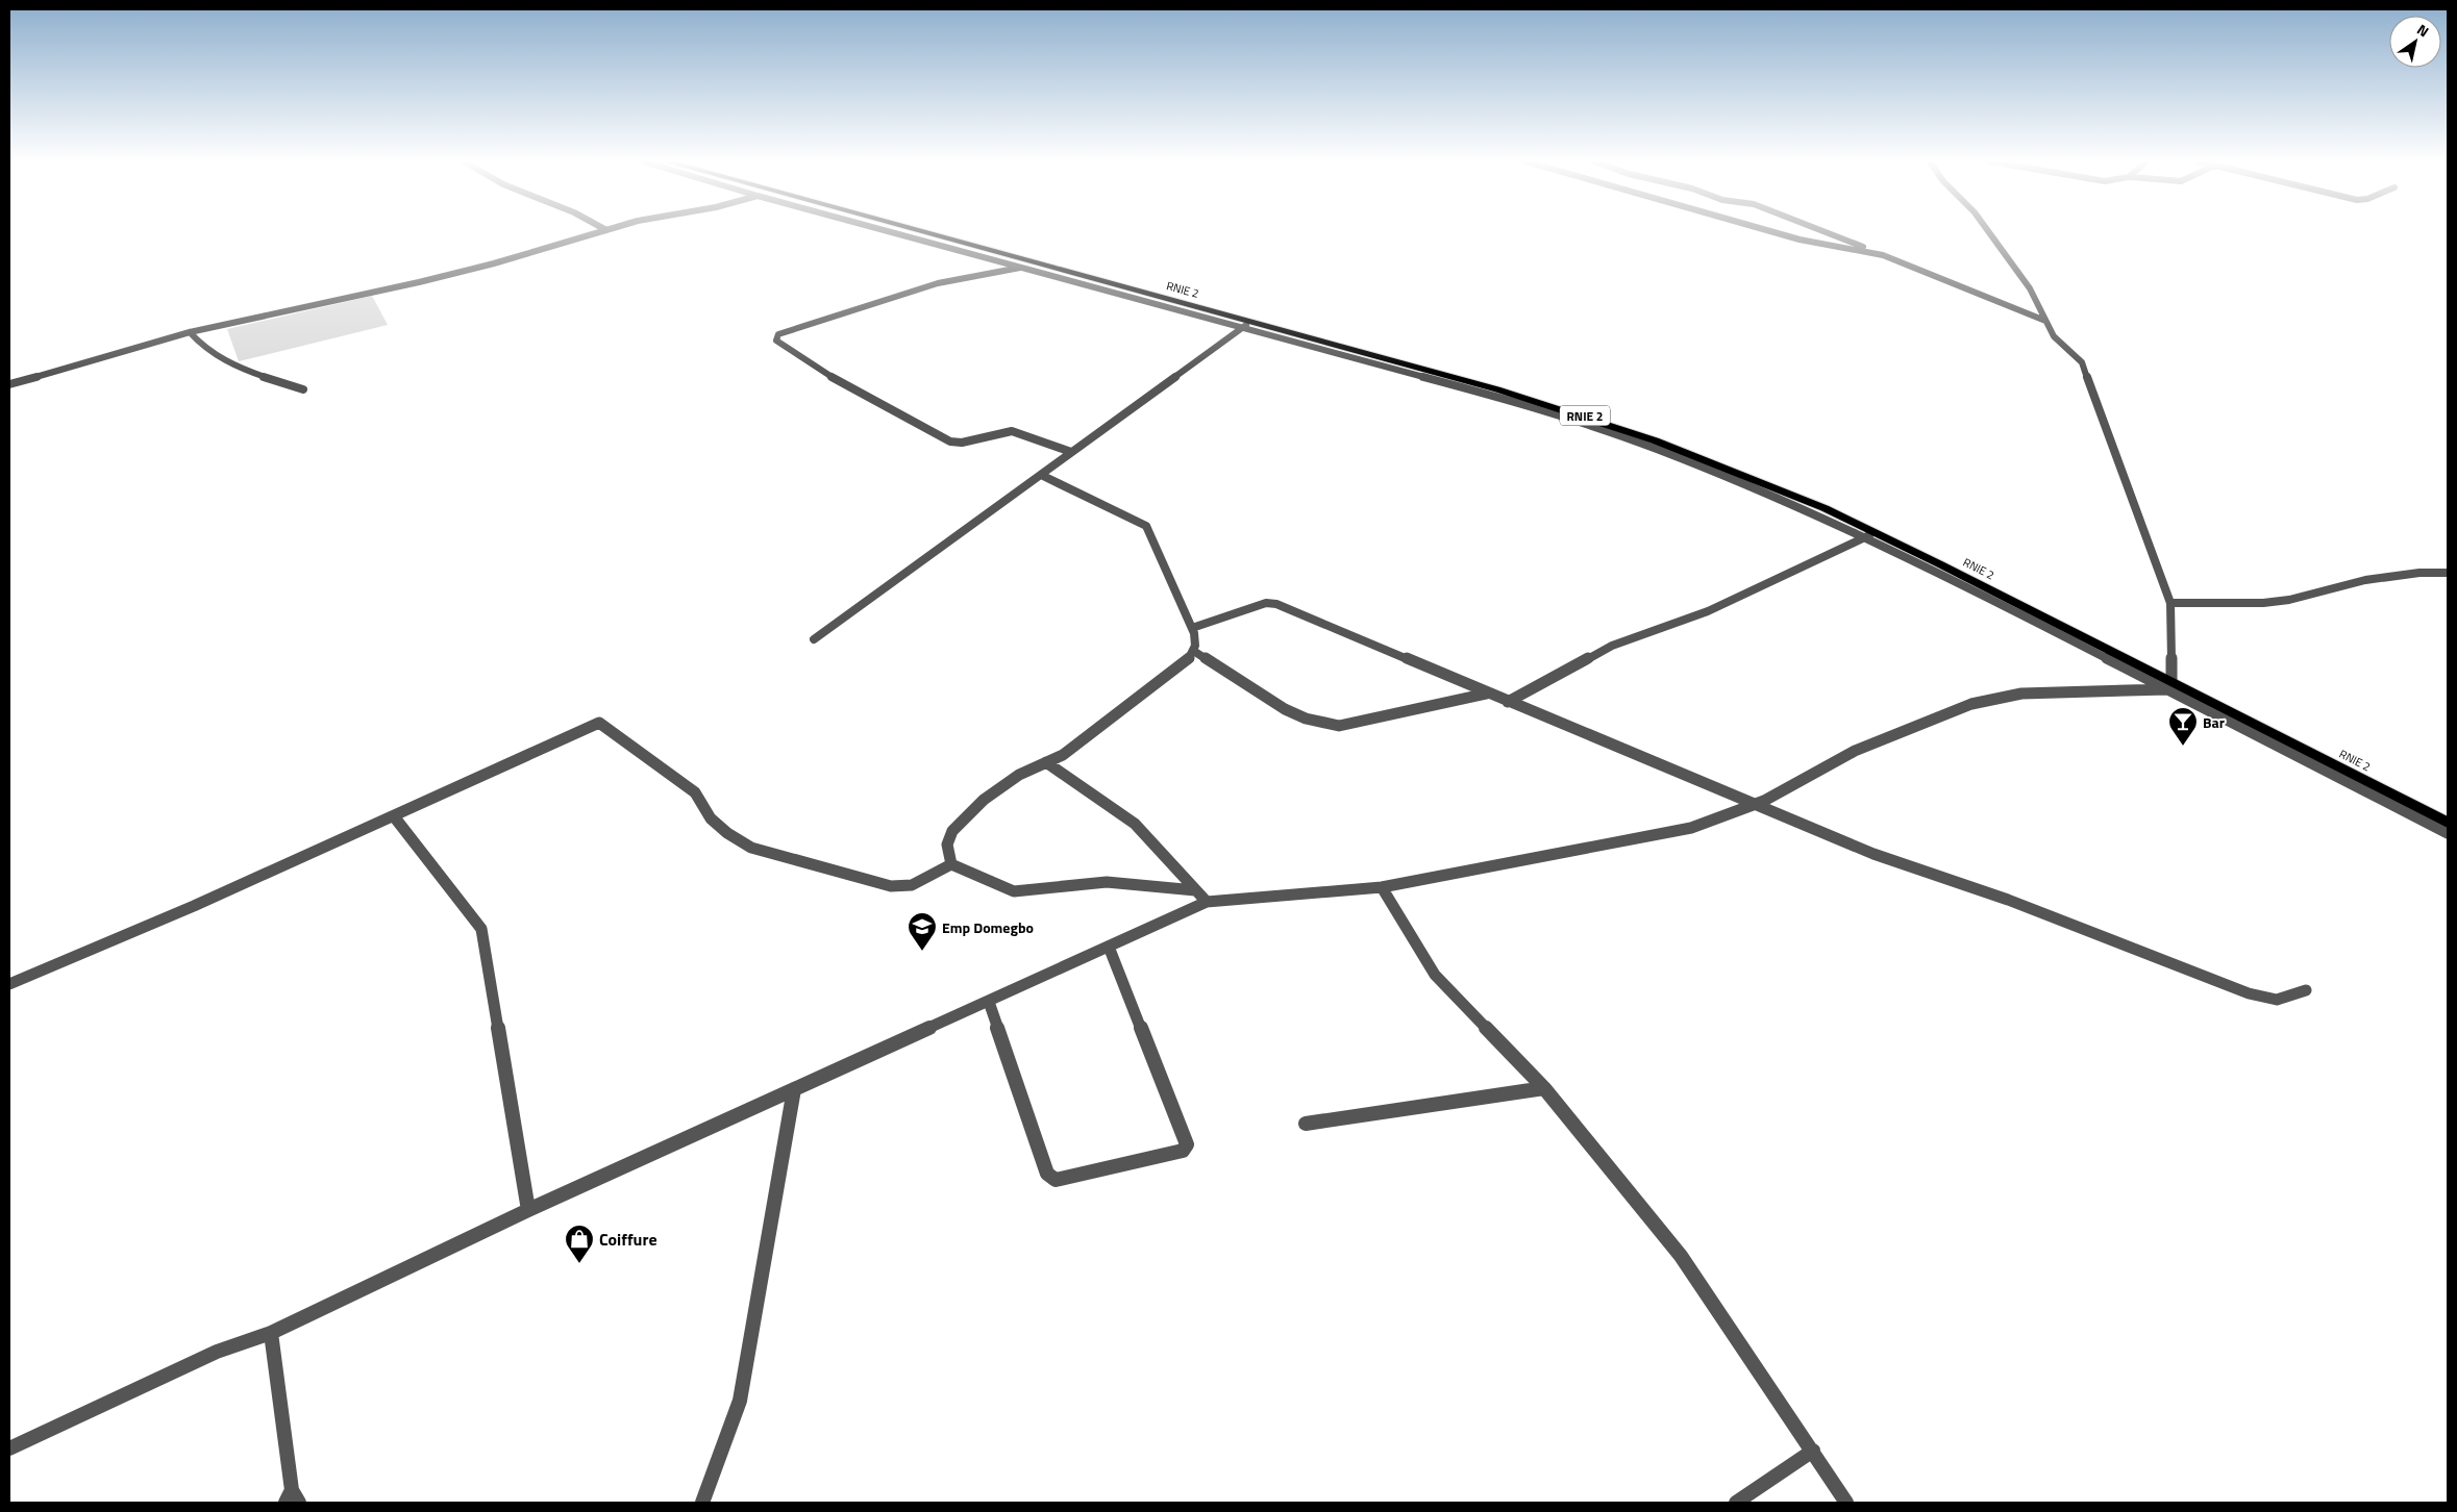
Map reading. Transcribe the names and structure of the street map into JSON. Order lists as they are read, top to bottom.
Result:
{
  "streets": {
    "highway": ["RNIE 2"]
  },
  "places": {
    "bar": ["Bar"],
    "school or university": ["Emp Domegbo"],
    "shop": ["Coiffure"]
  },
  "north": "top right"
}
